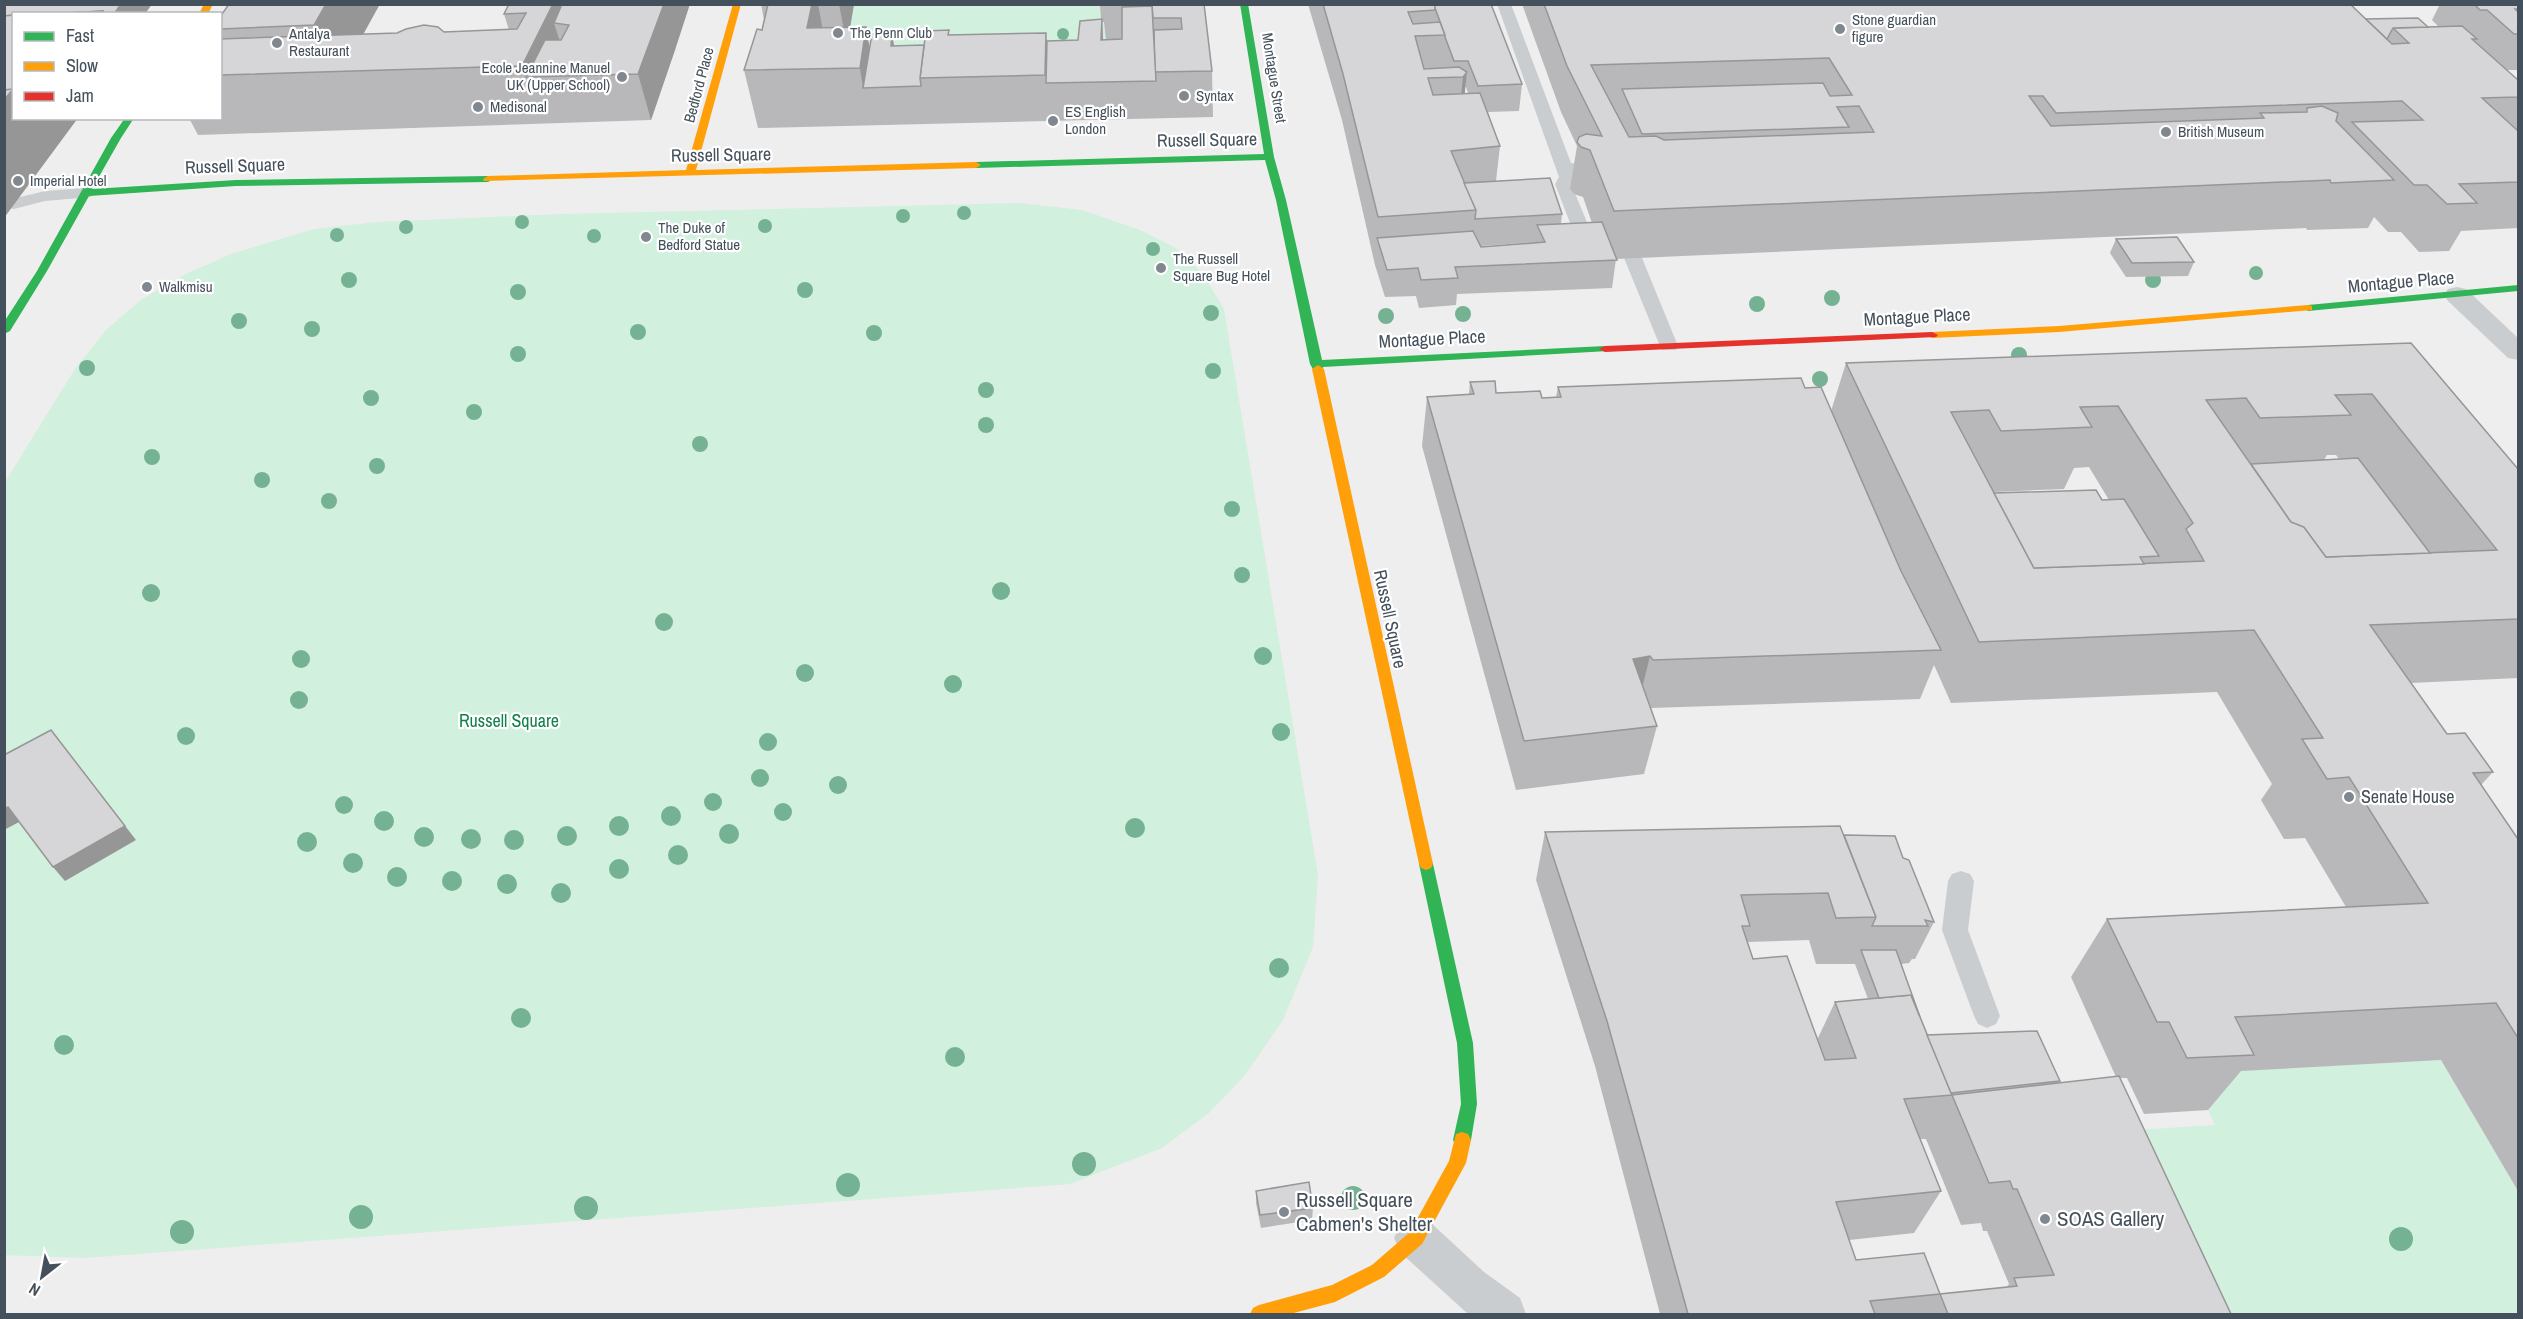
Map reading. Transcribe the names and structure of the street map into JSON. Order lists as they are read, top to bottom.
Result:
{
  "streets": {
    "main road": [
      "Montague Street",
      "Bedford Place",
      "Russell Square",
      "Montague Place"
    ]
  },
  "crossings": [
    ["Montague Street", "Russell Square"],
    ["Bedford Place", "Russell Square"],
    ["Russell Square", "Montague Place"]
  ],
  "parks": ["Russell Square"],
  "places": [
    "Stone guardian figure",
    "The Penn Club",
    "Antalya Restaurant",
    "Ecole Jeannine Manuel UK (Upper School)",
    "Syntax",
    "Medisonal",
    "ES English London",
    "British Museum",
    "Imperial Hotel",
    "The Duke of Bedford Statue",
    "The Russell Square Bug Hotel",
    "Walkmisu",
    "Senate House",
    "Russell Square Cabmen's Shelter",
    "SOAS Gallery"
  ],
  "legend": ["Fast", "Slow", "Jam"],
  "north": "bottom left"
}
